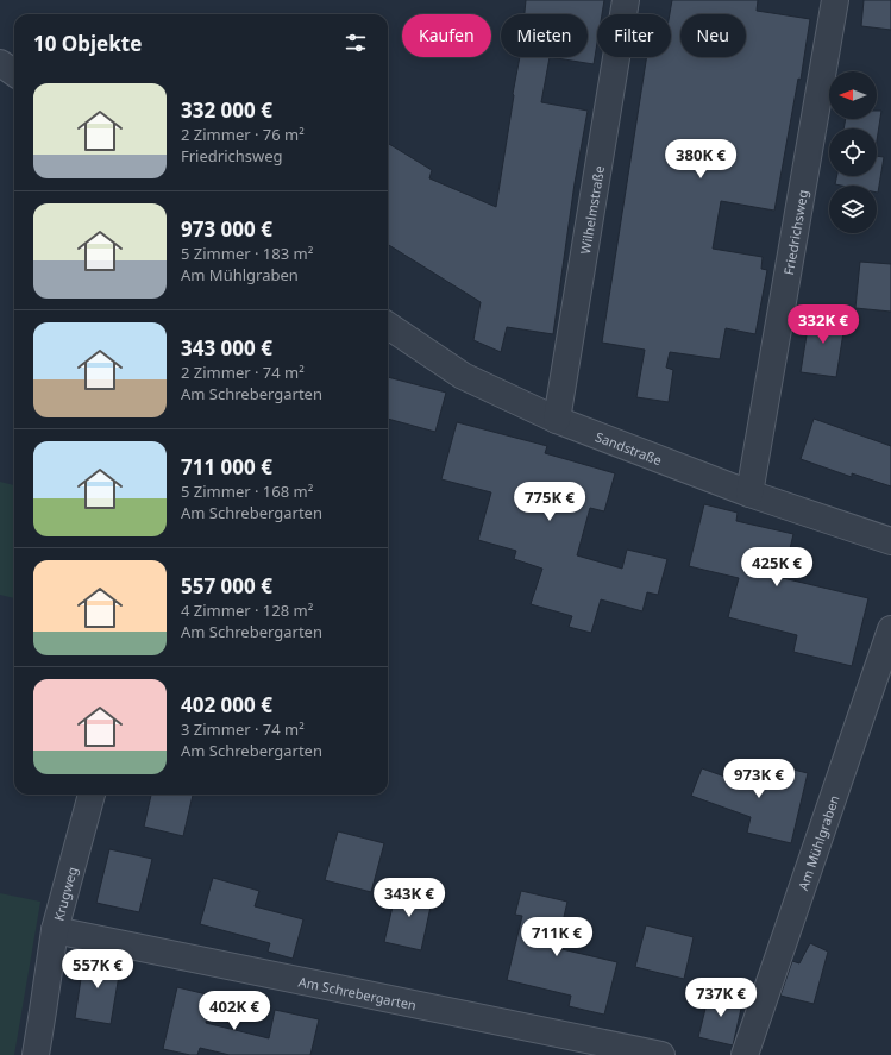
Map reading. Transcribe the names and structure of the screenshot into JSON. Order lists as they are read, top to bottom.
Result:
{
  "streets": {
    "street": [
      "Wilhelmstraße",
      "Friedrichsweg",
      "Sandstraße",
      "Am Mühlgraben",
      "Krugweg",
      "Am Schrebergarten"
    ]
  },
  "crossings": [
    ["Wilhelmstraße", "Sandstraße"],
    ["Friedrichsweg", "Sandstraße"],
    ["Krugweg", "Am Schrebergarten"]
  ],
  "north": "left",
  "page": {
    "chip": [
      "Kaufen",
      "Mieten",
      "Filter",
      "Neu"
    ],
    "heading": "10 Objekte",
    "list": [
      {
        "name": "332 000 €",
        "note": "2 Zimmer · 76 m² · Friedrichsweg"
      },
      {
        "name": "973 000 €",
        "note": "5 Zimmer · 183 m² · Am Mühlgraben"
      },
      {
        "name": "343 000 €",
        "note": "2 Zimmer · 74 m² · Am Schrebergarten"
      },
      {
        "name": "711 000 €",
        "note": "5 Zimmer · 168 m² · Am Schrebergarten"
      },
      {
        "name": "557 000 €",
        "note": "4 Zimmer · 128 m² · Am Schrebergarten"
      },
      {
        "name": "402 000 €",
        "note": "3 Zimmer · 74 m² · Am Schrebergarten"
      }
    ],
    "price": [
      "380K €",
      "332K €",
      "775K €",
      "425K €",
      "973K €",
      "343K €",
      "711K €",
      "557K €",
      "737K €",
      "402K €"
    ]
  }
}
